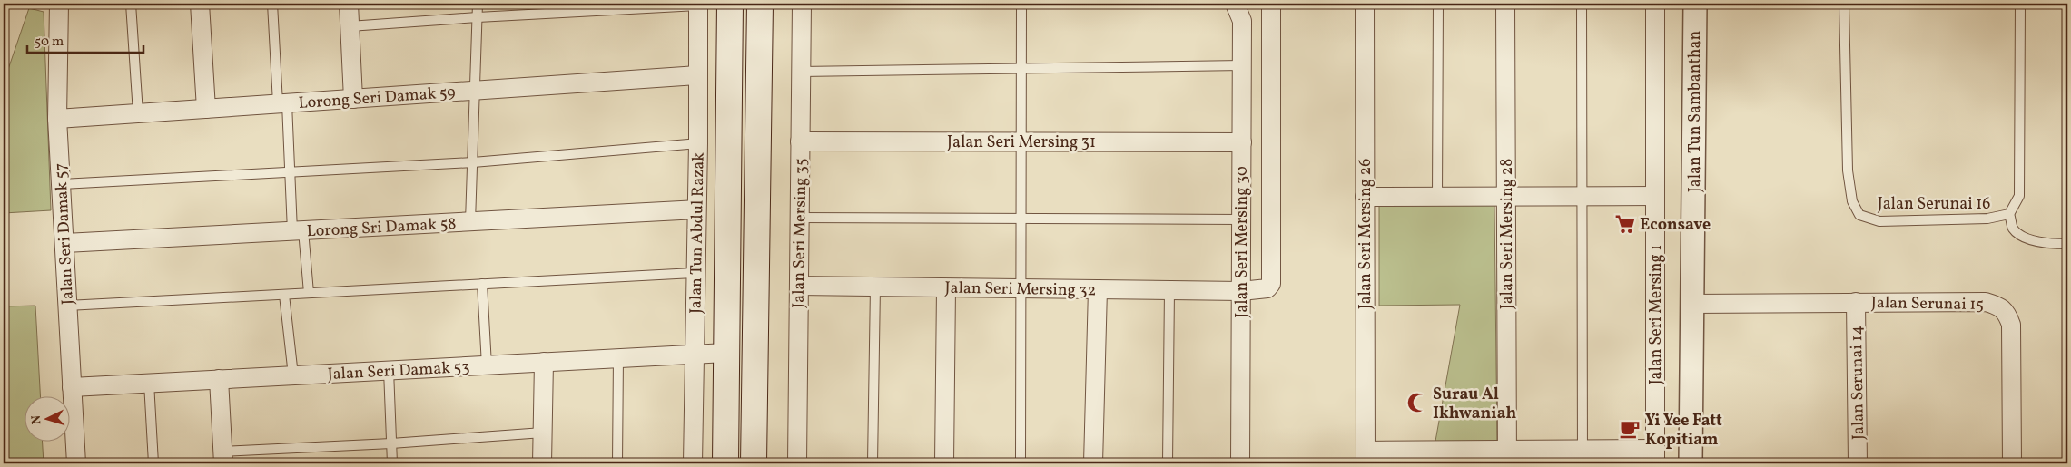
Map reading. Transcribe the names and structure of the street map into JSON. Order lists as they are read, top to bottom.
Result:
{
  "streets": {
    "main road": ["Jalan Tun Abdul Razak"],
    "street": [
      "Lorong Seri Damak 59",
      "Jalan Tun Sambanthan",
      "Jalan Seri Mersing 31",
      "Lorong Sri Damak 58",
      "Jalan Seri Mersing 35",
      "Jalan Seri Damak 57",
      "Jalan Seri Mersing 26",
      "Jalan Seri Mersing 28",
      "Jalan Seri Mersing 30",
      "Jalan Seri Mersing 32",
      "Jalan Serunai 15",
      "Jalan Seri Mersing 1",
      "Jalan Seri Damak 53",
      "Jalan Serunai 14"
    ],
    "lane": ["Jalan Serunai 16"]
  },
  "crossings": [
    ["Lorong Seri Damak 59", "Jalan Tun Abdul Razak"],
    ["Lorong Seri Damak 59", "Jalan Seri Damak 57"],
    ["Jalan Tun Sambanthan", "Jalan Serunai 15"],
    ["Jalan Seri Mersing 31", "Jalan Seri Mersing 35"],
    ["Jalan Seri Mersing 31", "Jalan Seri Mersing 30"],
    ["Lorong Sri Damak 58", "Jalan Tun Abdul Razak"],
    ["Lorong Sri Damak 58", "Jalan Seri Damak 57"],
    ["Jalan Tun Abdul Razak", "Jalan Seri Damak 53"],
    ["Jalan Seri Mersing 35", "Jalan Seri Mersing 32"],
    ["Jalan Seri Damak 57", "Jalan Seri Damak 53"],
    ["Jalan Seri Mersing 30", "Jalan Seri Mersing 32"],
    ["Jalan Serunai 15", "Jalan Serunai 14"]
  ],
  "places": {
    "supermarket": ["Econsave"],
    "mosque": ["Surau Al Ikhwaniah"],
    "cafe": ["Yi Yee Fatt Kopitiam"]
  },
  "scale_bar": "50 m",
  "north": "left"
}
